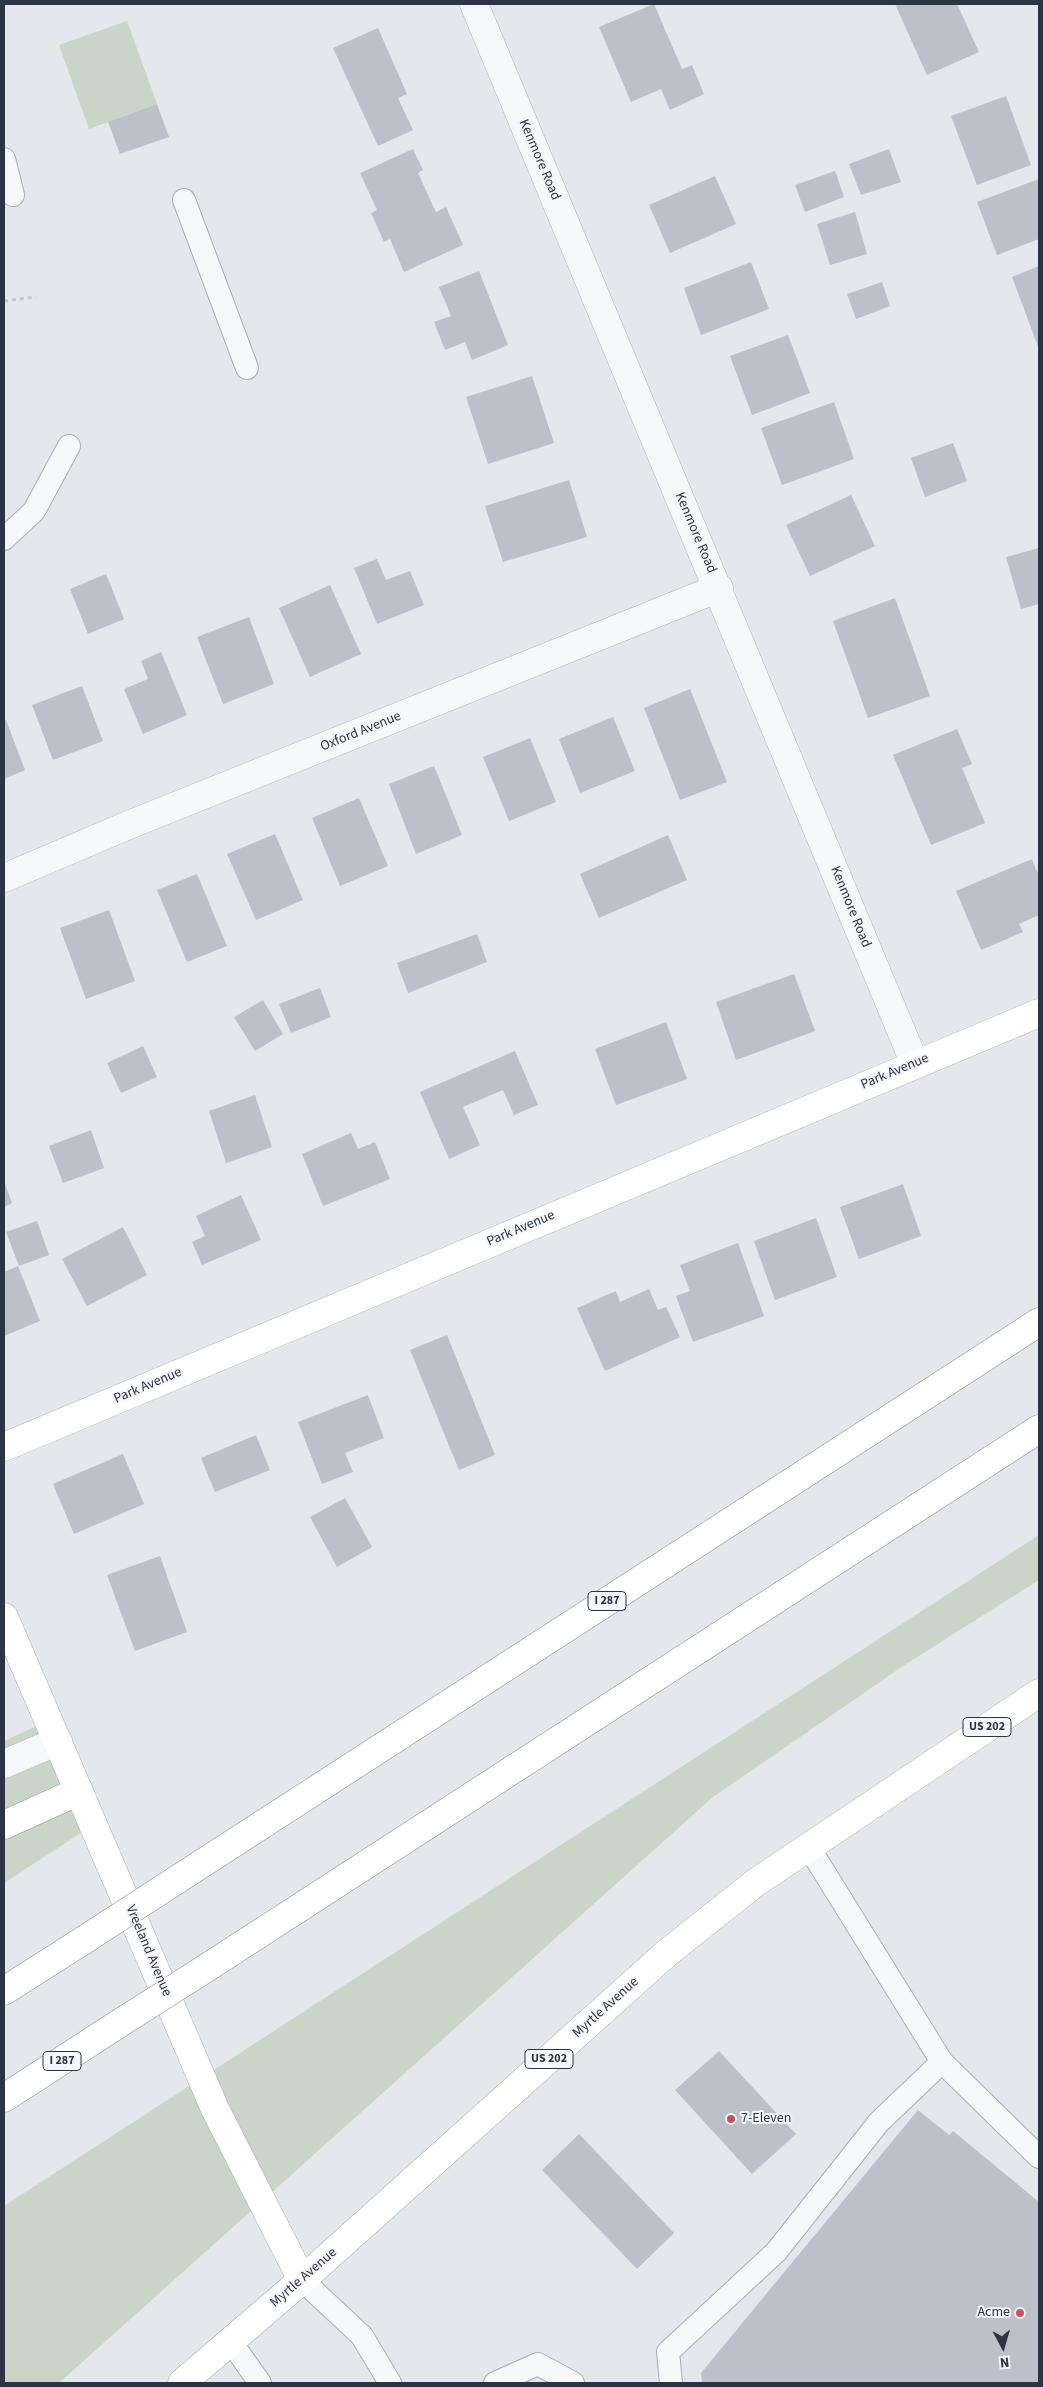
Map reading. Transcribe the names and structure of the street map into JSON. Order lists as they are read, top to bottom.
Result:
{
  "streets": {
    "main road": [
      "Park Avenue",
      "I 287",
      "US 202",
      "Vreeland Avenue",
      "Myrtle Avenue"
    ],
    "street": ["Kenmore Road", "Oxford Avenue"]
  },
  "crossings": [
    ["Kenmore Road", "Oxford Avenue"],
    ["Kenmore Road", "Park Avenue"],
    ["Vreeland Avenue", "Myrtle Avenue"]
  ],
  "places": ["7-Eleven", "Acme"],
  "north": "bottom"
}
